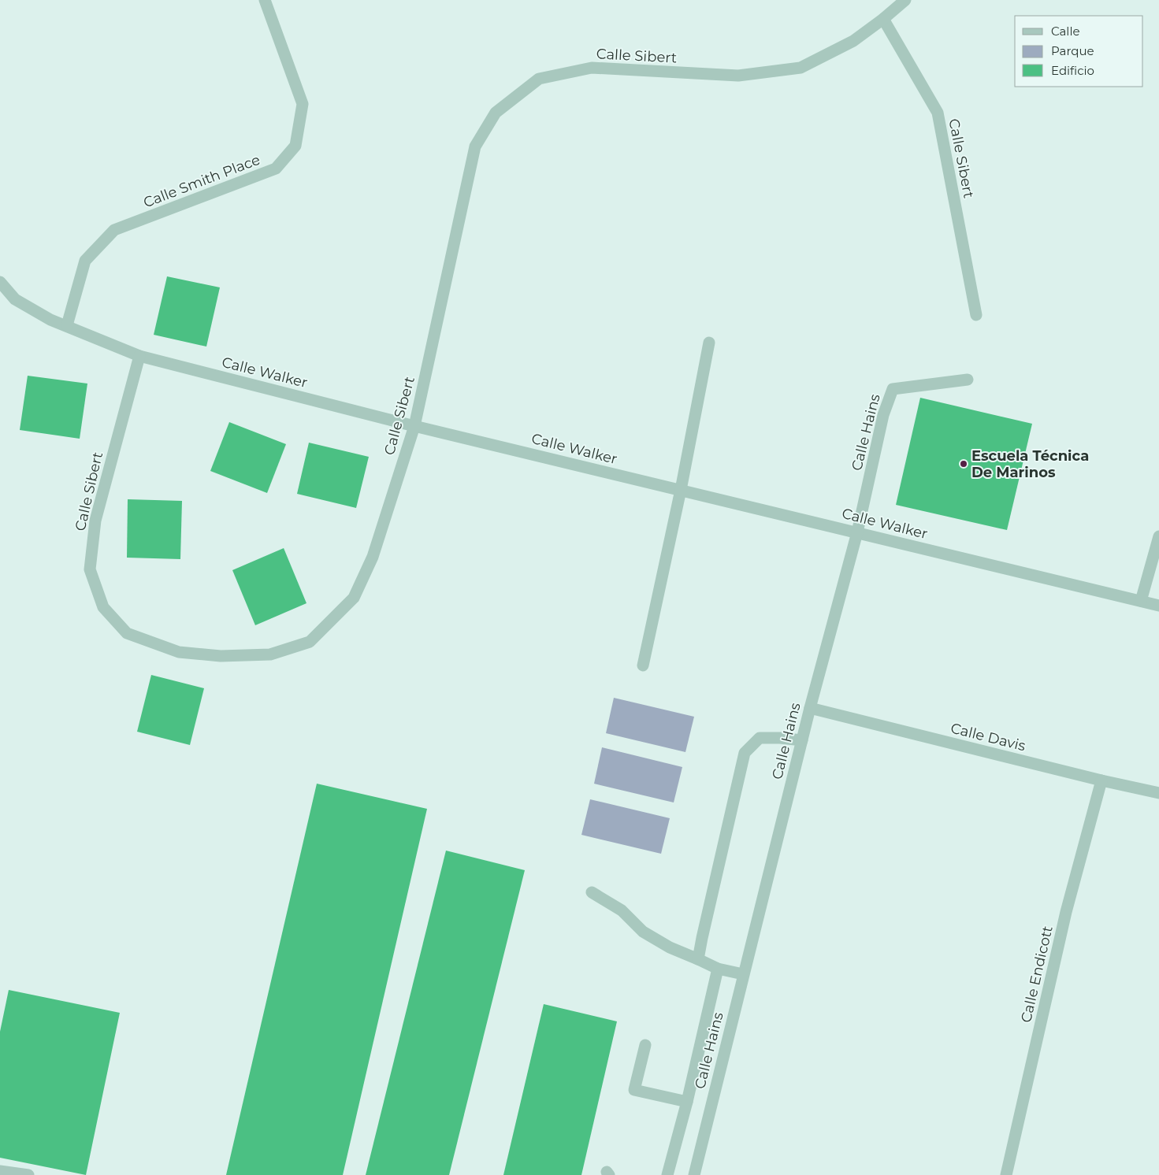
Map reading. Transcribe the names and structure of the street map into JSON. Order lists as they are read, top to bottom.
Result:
{
  "streets": {
    "street": [
      "Calle Sibert",
      "Calle Smith Place",
      "Calle Walker",
      "Calle Hains",
      "Calle Davis",
      "Calle Endicott"
    ]
  },
  "crossings": [
    ["Calle Sibert", "Calle Walker"],
    ["Calle Smith Place", "Calle Walker"],
    ["Calle Walker", "Calle Hains"],
    ["Calle Hains", "Calle Davis"],
    ["Calle Davis", "Calle Endicott"]
  ],
  "places": ["Escuela Técnica De Marinos"],
  "legend": ["Calle", "Parque", "Edificio"]
}
